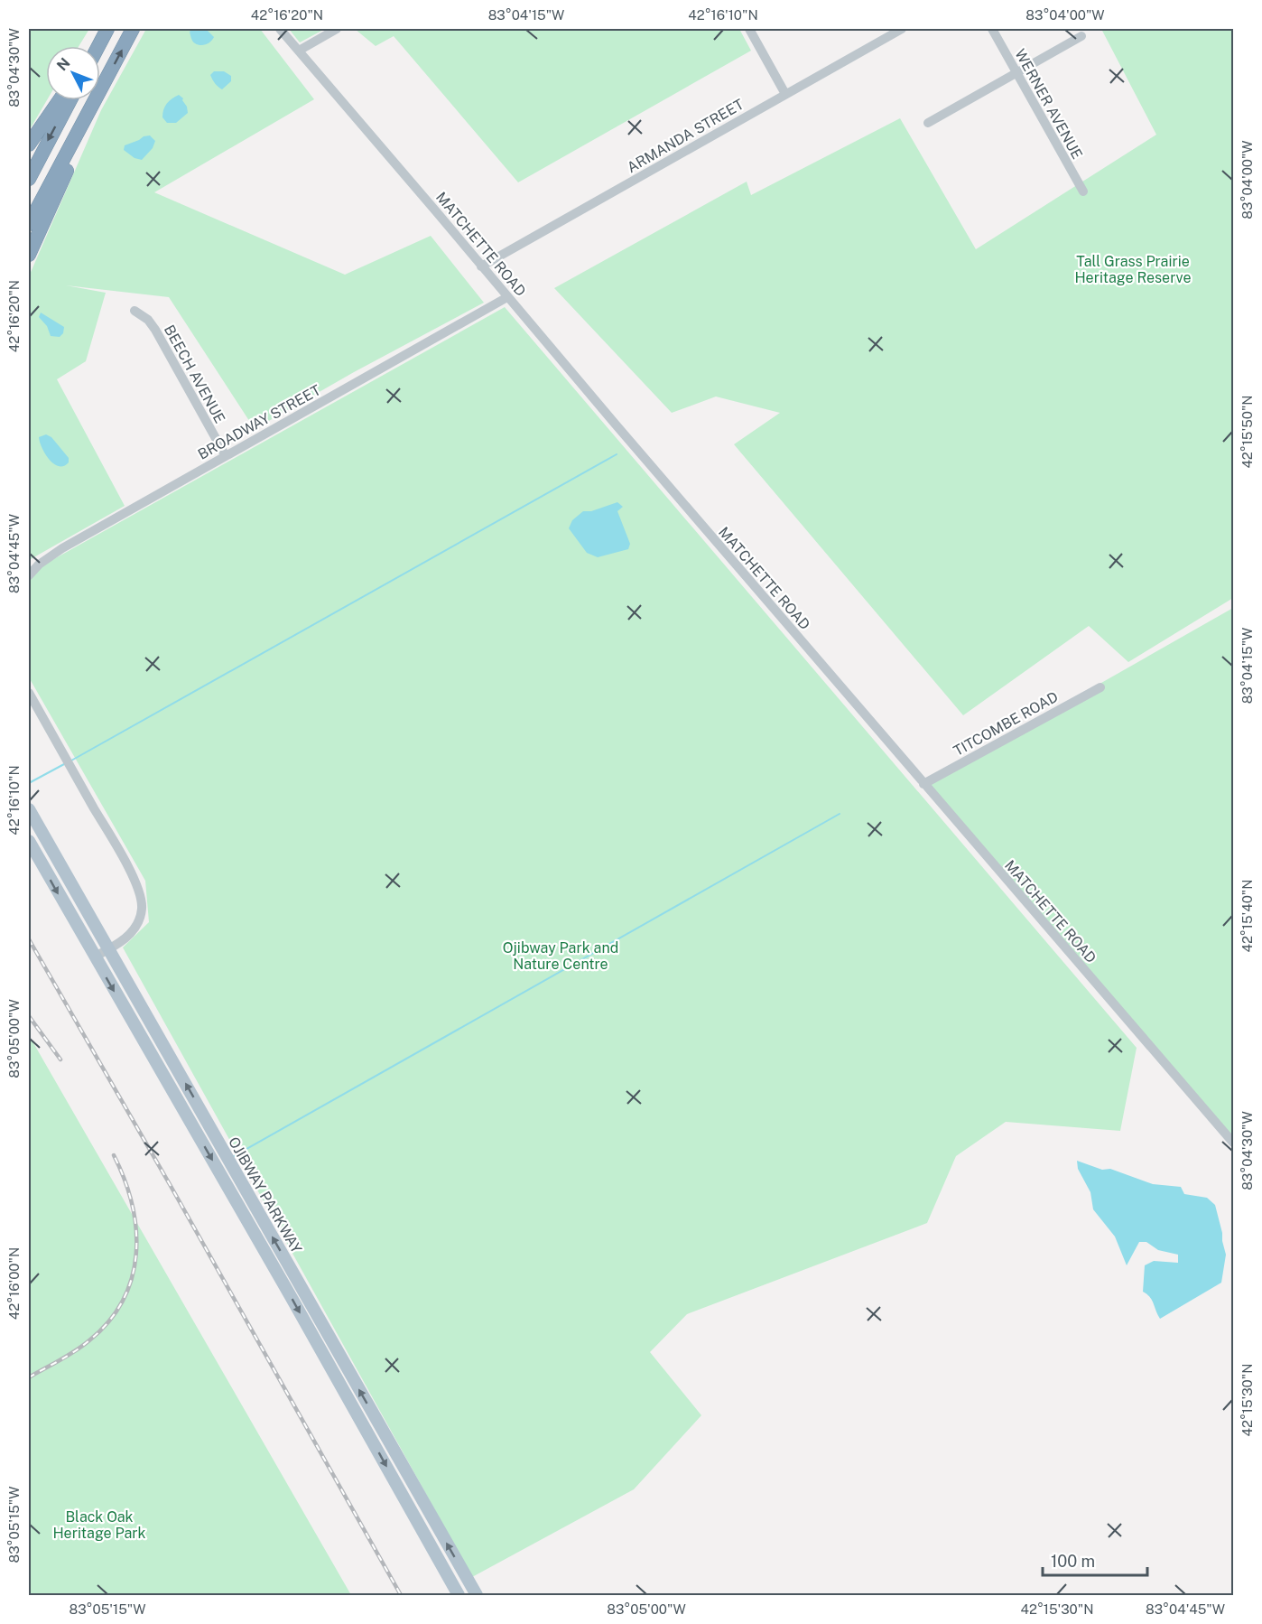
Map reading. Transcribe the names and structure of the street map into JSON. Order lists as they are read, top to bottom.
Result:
{
  "streets": {
    "main road": ["OJIBWAY PARKWAY"],
    "street": [
      "WERNER AVENUE",
      "ARMANDA STREET",
      "MATCHETTE ROAD",
      "BEECH AVENUE",
      "BROADWAY STREET",
      "TITCOMBE ROAD"
    ]
  },
  "crossings": [
    ["ARMANDA STREET", "MATCHETTE ROAD"],
    ["MATCHETTE ROAD", "BROADWAY STREET"],
    ["MATCHETTE ROAD", "TITCOMBE ROAD"],
    ["BEECH AVENUE", "BROADWAY STREET"]
  ],
  "parks": ["Tall Grass Prairie Heritage Reserve", "Ojibway Park and Nature Centre", "Black Oak Heritage Park"],
  "scale_bar": "100 m",
  "north": "top left",
  "coordinates": [
    "42°16'20\"N",
    "83°04'15\"W",
    "42°16'10\"N",
    "83°04'00\"W",
    "83°04'30\"W",
    "42°15'50\"N",
    "83°04'45\"W",
    "42°15'40\"N",
    "83°05'00\"W",
    "42°16'00\"N",
    "42°15'30\"N",
    "83°05'15\"W"
  ]
}
